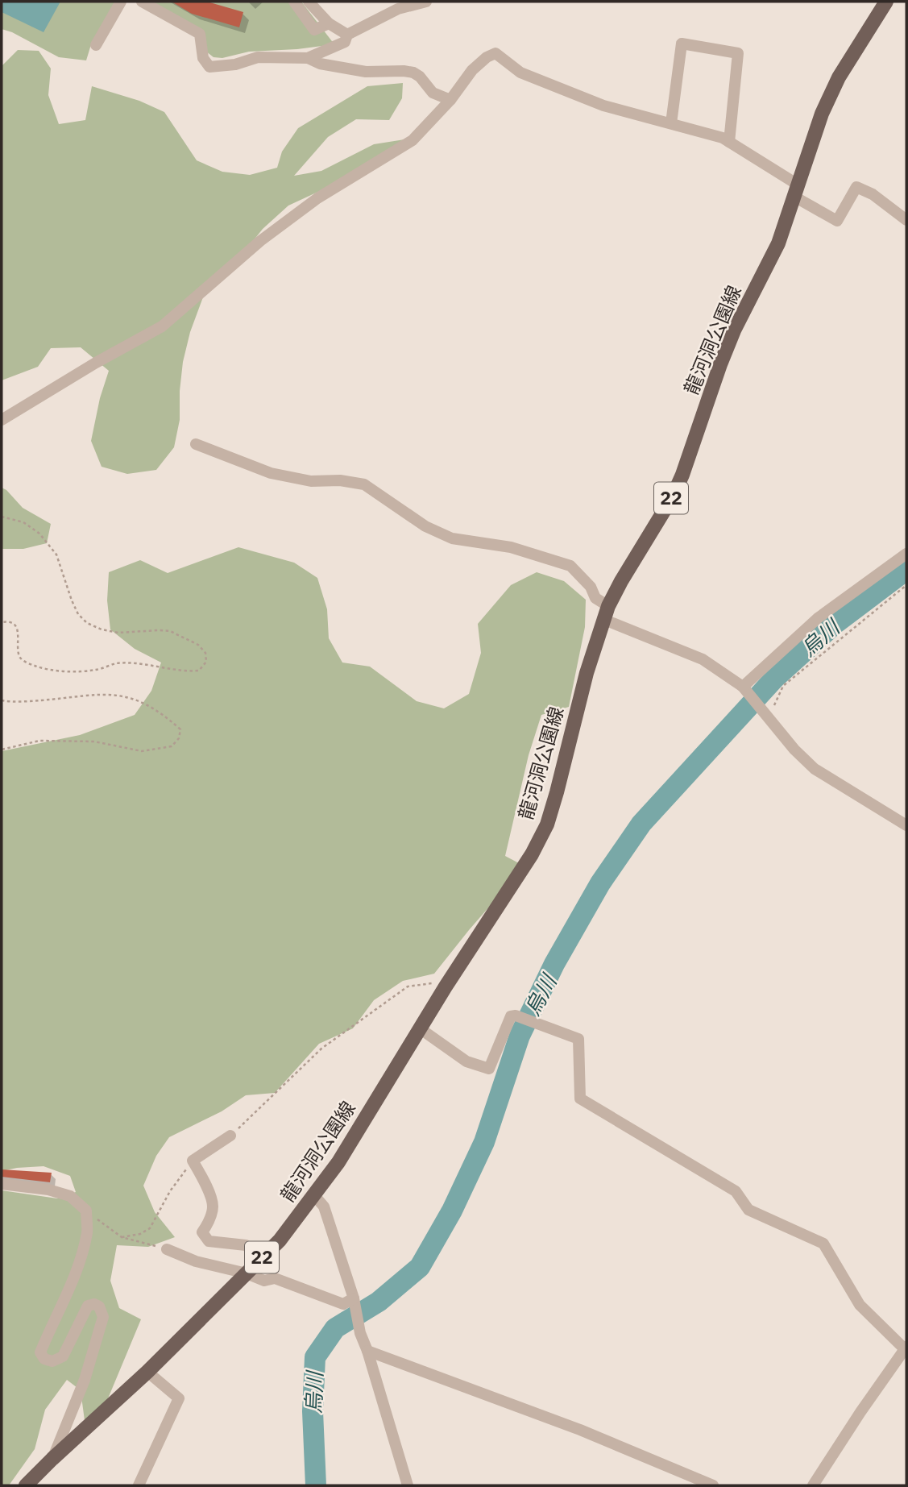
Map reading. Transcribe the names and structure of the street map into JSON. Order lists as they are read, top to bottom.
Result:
{
  "streets": {
    "main road": ["龍河洞公園線", "22"]
  },
  "water": ["烏川"]
}
